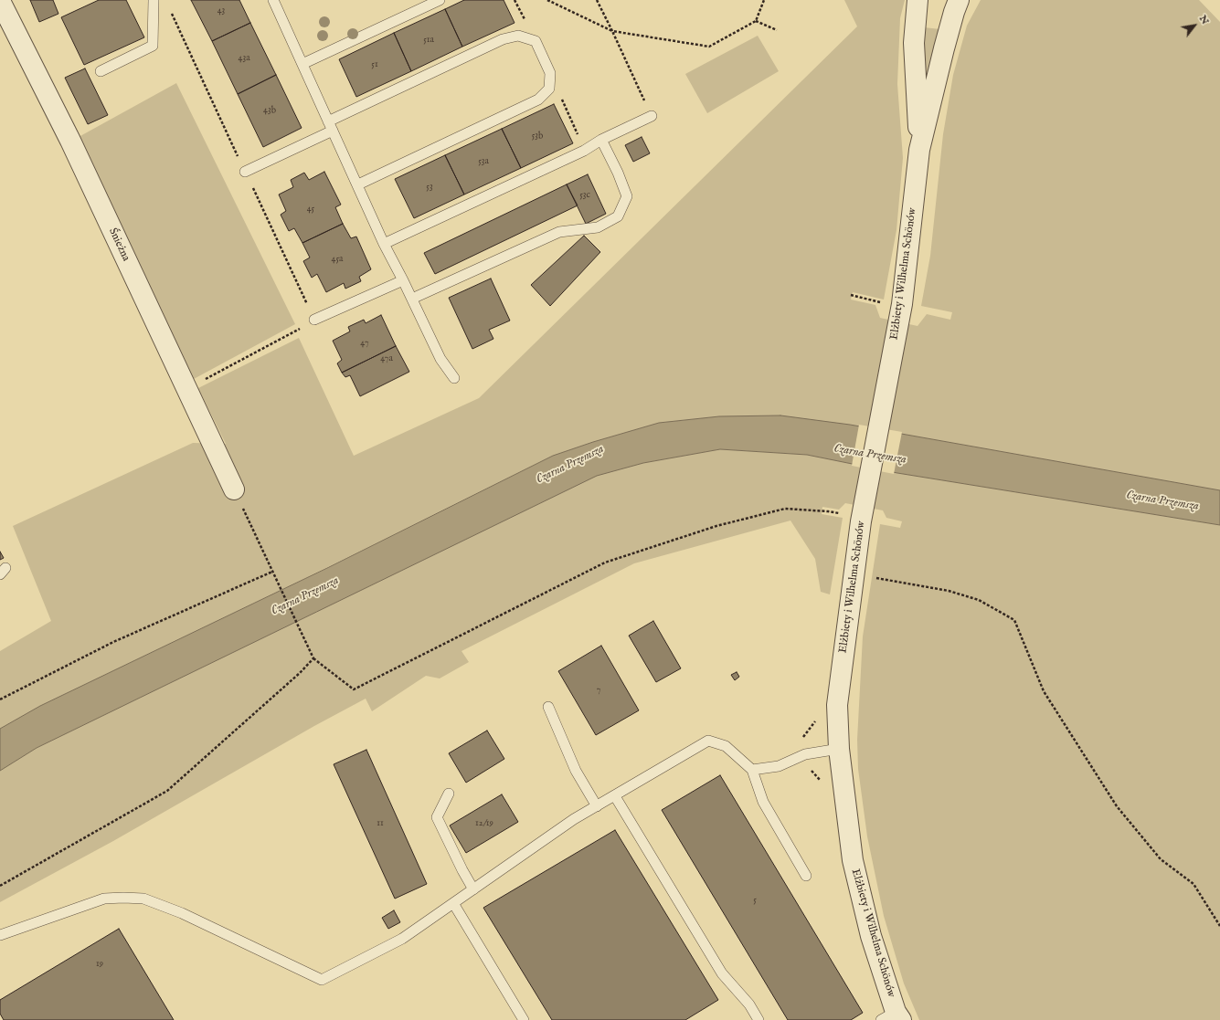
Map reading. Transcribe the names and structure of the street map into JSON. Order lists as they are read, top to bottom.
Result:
{
  "streets": {
    "street": ["Śnieżna", "Elżbiety i Wilhelma Schönów"]
  },
  "water": ["Czarna Przemsza"],
  "house_numbers": [
    "43",
    "51a",
    "43a",
    "51",
    "43b",
    "53b",
    "53a",
    "53",
    "53c",
    "45",
    "45a",
    "47",
    "47a",
    "7",
    "11",
    "12/19",
    "5",
    "19"
  ],
  "north": "top right"
}
